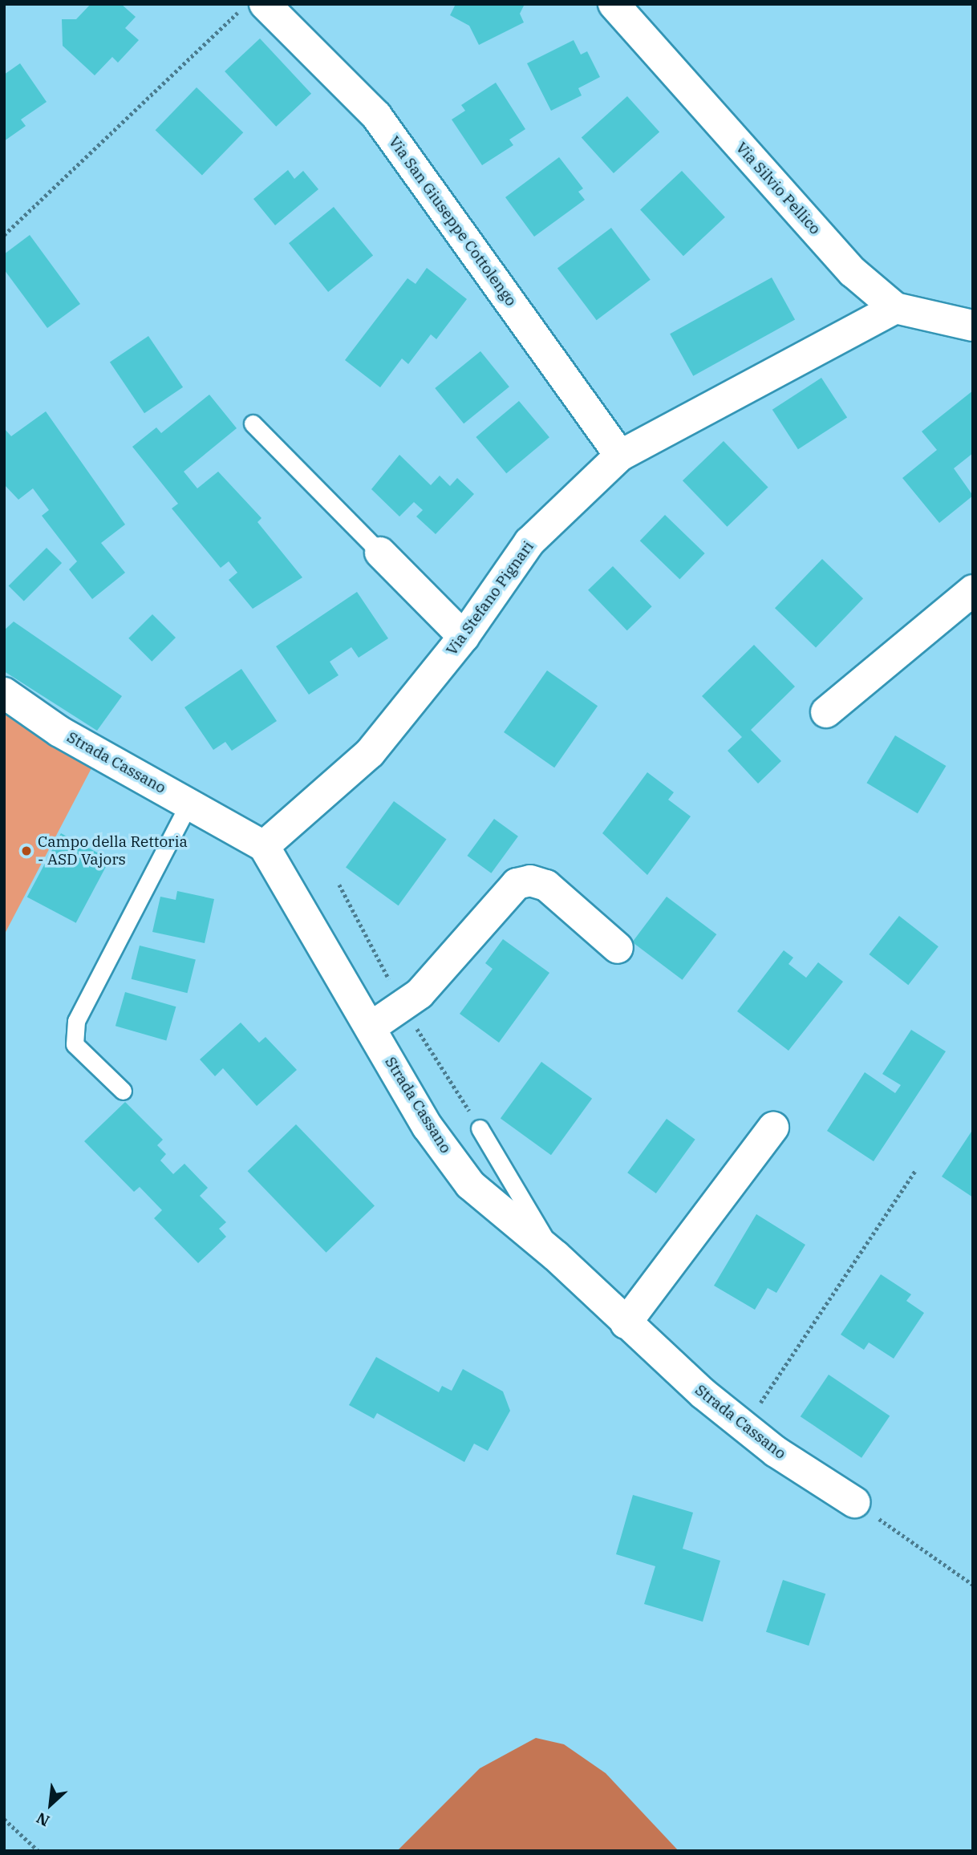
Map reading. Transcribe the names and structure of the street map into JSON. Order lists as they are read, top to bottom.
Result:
{
  "streets": {
    "street": [
      "Via Silvio Pellico",
      "Via San Giuseppe Cottolengo",
      "Via Stefano Pignari",
      "Strada Cassano"
    ]
  },
  "crossings": [
    ["Via Silvio Pellico", "Via Stefano Pignari"],
    ["Via San Giuseppe Cottolengo", "Via Stefano Pignari"],
    ["Via Stefano Pignari", "Strada Cassano"]
  ],
  "places": ["Campo della Rettoria - ASD Vajors"],
  "north": "bottom left"
}
